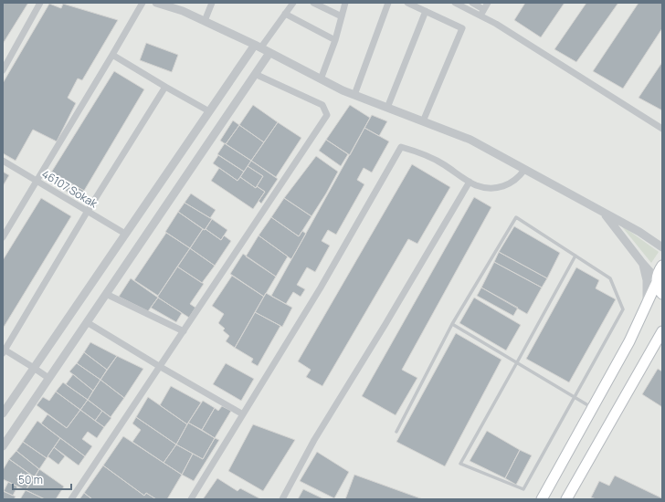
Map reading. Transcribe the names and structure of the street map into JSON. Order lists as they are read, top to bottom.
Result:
{
  "streets": {
    "street": ["46107 Sokak"]
  },
  "scale_bar": "50 m"
}
